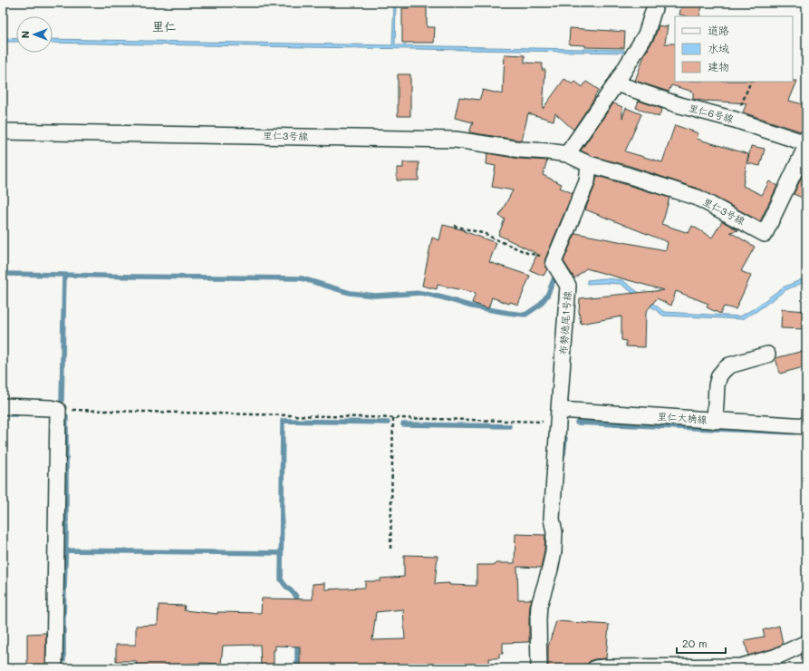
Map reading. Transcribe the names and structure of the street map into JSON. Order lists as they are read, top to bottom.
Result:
{
  "streets": {
    "street": [
      "里仁6号線",
      "里仁3号線",
      "布勢徳尾1号線",
      "里仁大桷線"
    ]
  },
  "crossings": [
    ["里仁6号線", "里仁3号線"],
    ["布勢徳尾1号線", "里仁大桷線"]
  ],
  "districts": ["里仁"],
  "legend": ["道路", "水域", "建物"],
  "scale_bar": "20 m",
  "north": "left"
}
